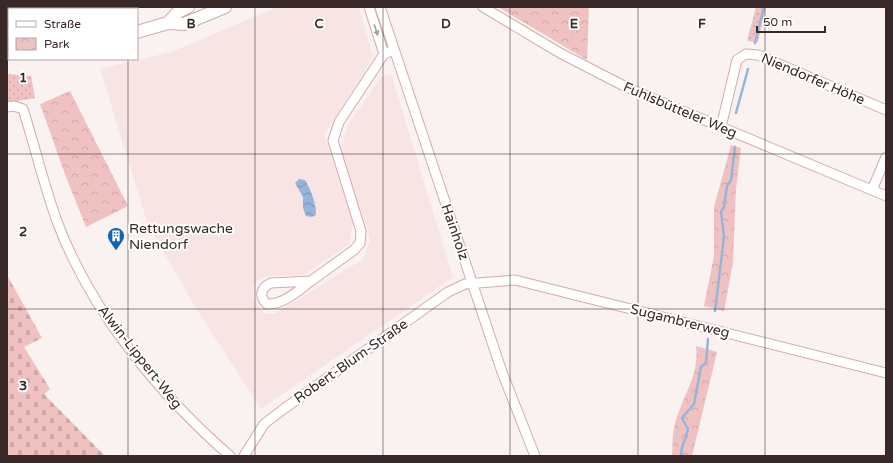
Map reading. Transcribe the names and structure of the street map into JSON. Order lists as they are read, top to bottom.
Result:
{
  "streets": {
    "street": [
      "Niendorfer Höhe",
      "Fuhlsbütteler Weg",
      "Hainholz",
      "Sugambrerweg",
      "Alwin-Lippert-Weg",
      "Robert-Blum-Straße"
    ]
  },
  "crossings": [
    ["Niendorfer Höhe", "Fuhlsbütteler Weg"],
    ["Hainholz", "Sugambrerweg"],
    ["Hainholz", "Robert-Blum-Straße"],
    ["Sugambrerweg", "Robert-Blum-Straße"]
  ],
  "places": {
    "building": ["Rettungswache Niendorf"]
  },
  "legend": ["Straße", "Park"],
  "scale_bar": "50 m",
  "grid": {
    "columns": [
      "B",
      "C",
      "D",
      "E",
      "F"
    ],
    "rows": ["1", "2", "3"]
  }
}
